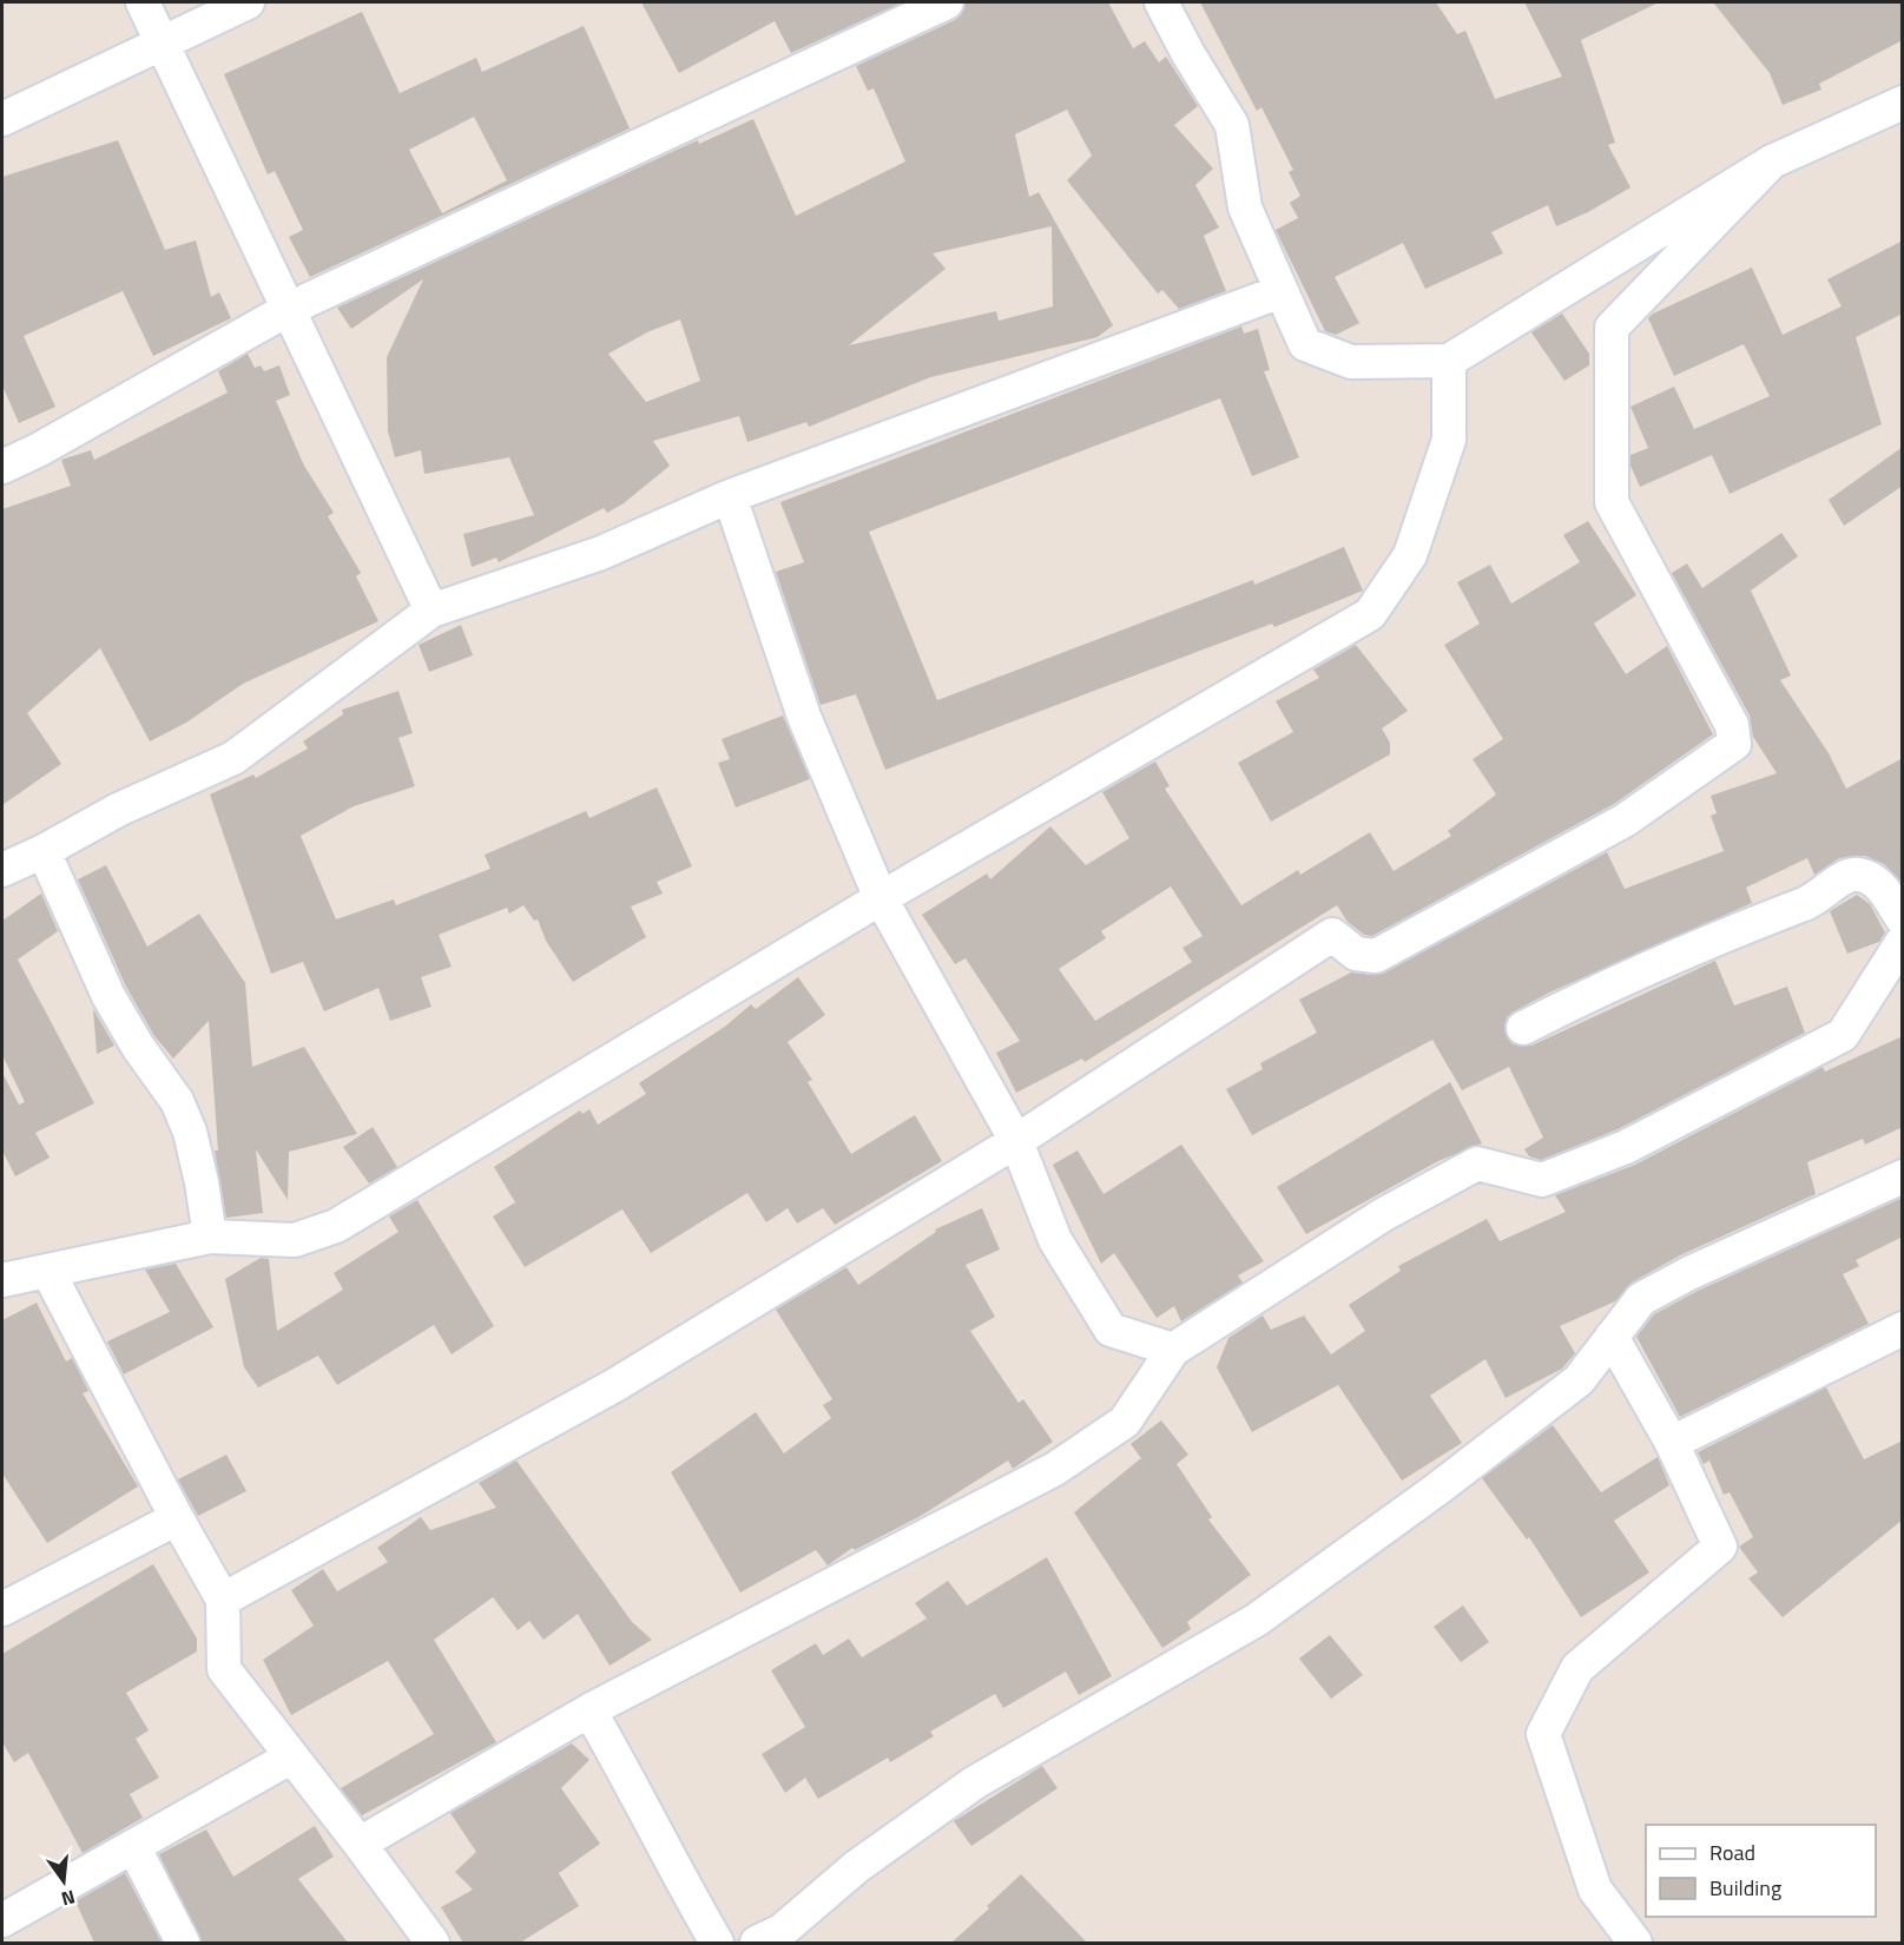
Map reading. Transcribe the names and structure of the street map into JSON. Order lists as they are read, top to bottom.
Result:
{
  "legend": ["Road", "Building"],
  "north": "bottom"
}
